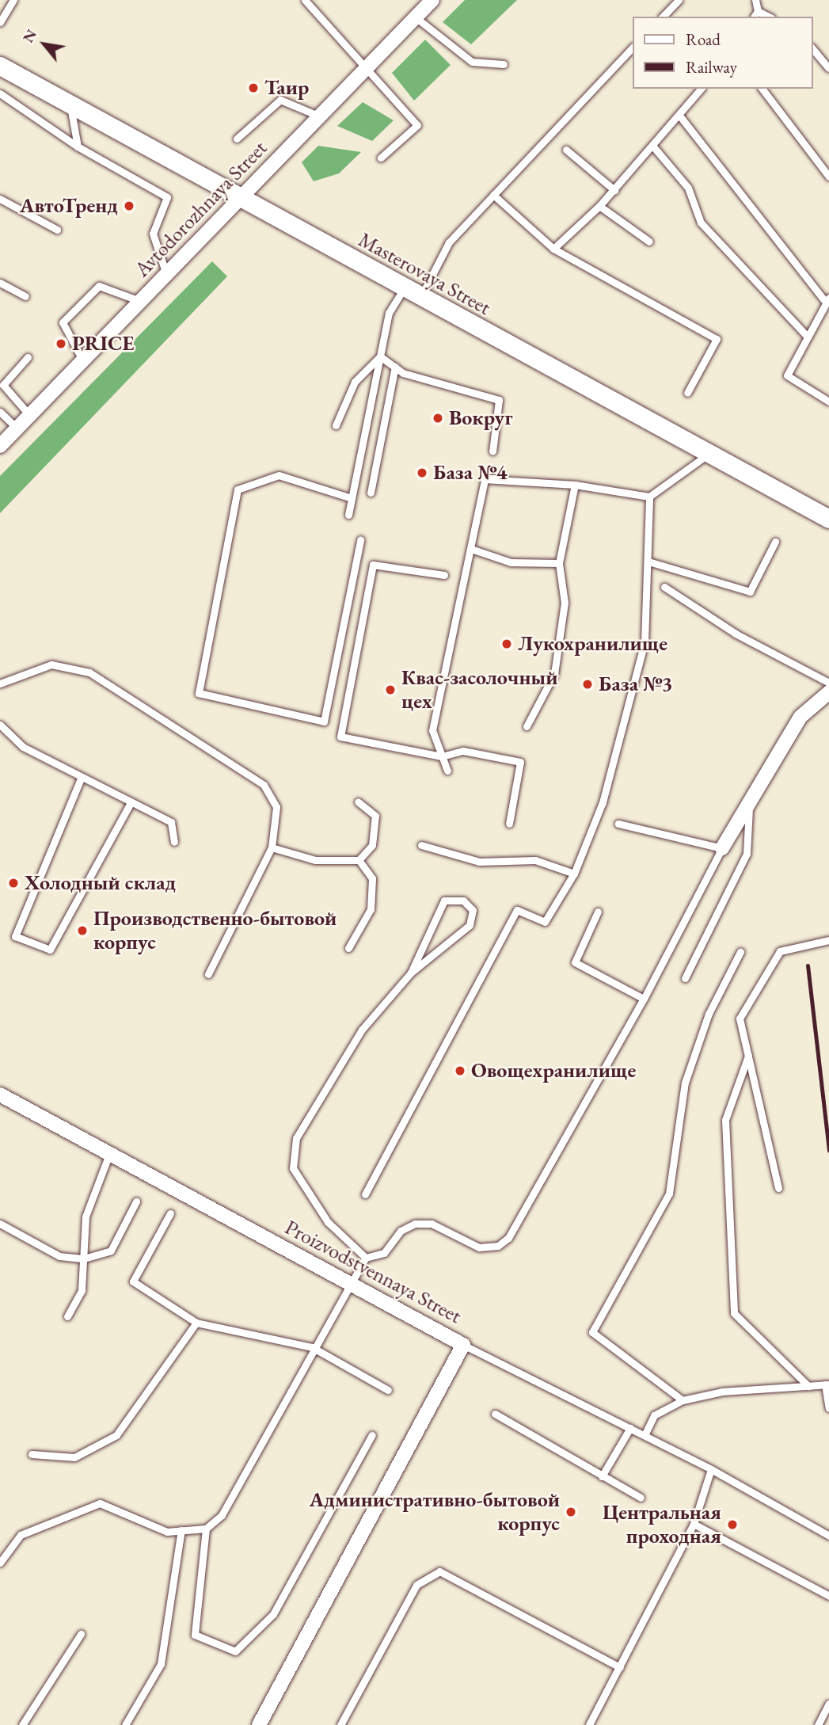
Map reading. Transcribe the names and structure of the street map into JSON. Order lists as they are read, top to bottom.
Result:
{
  "streets": {
    "main road": ["Masterovaya Street"],
    "street": ["Avtodorozhnaya Street", "Proizvodstvennaya Street"]
  },
  "crossings": [
    ["Avtodorozhnaya Street", "Masterovaya Street"]
  ],
  "places": [
    "Таир",
    "АвтоТренд",
    "PRICE",
    "Вокруг",
    "База №4",
    "Лукохранилище",
    "База №3",
    "Квас-засолочный цех",
    "Холодный склад",
    "Производственно-бытовой корпус",
    "Овощехранилище",
    "Административно-бытовой корпус",
    "Центральная проходная"
  ],
  "legend": ["Road", "Railway"],
  "north": "top left"
}
